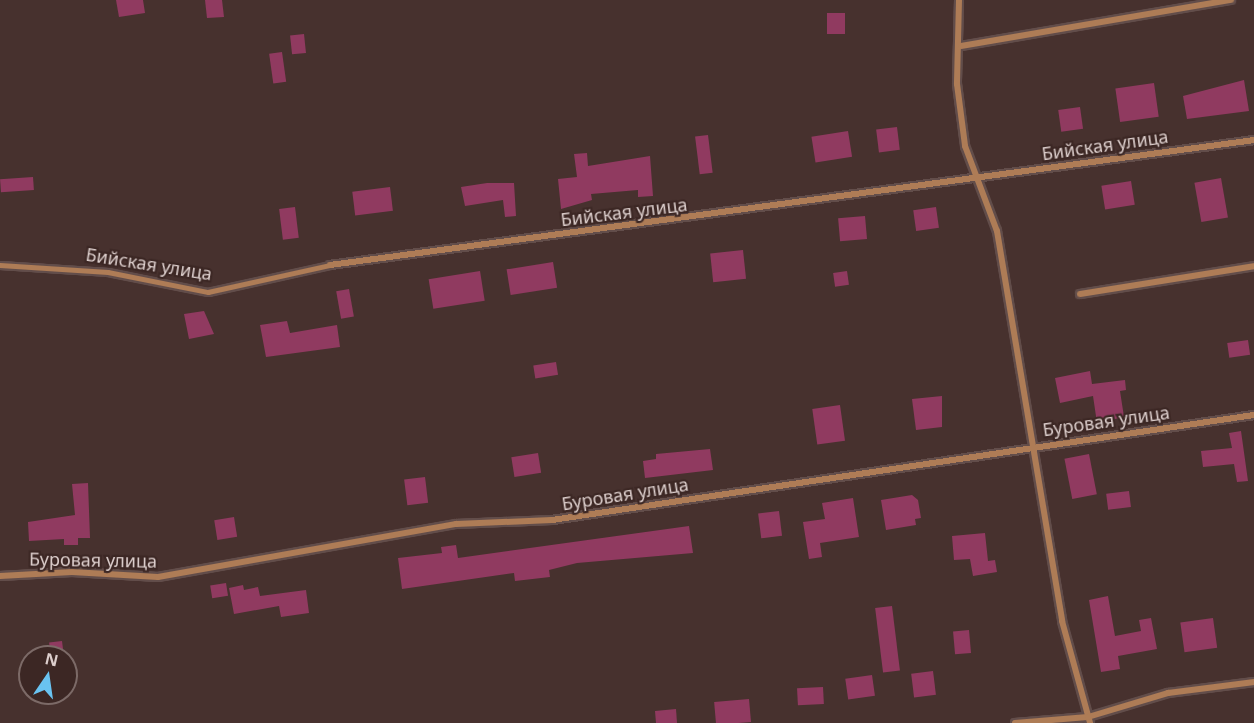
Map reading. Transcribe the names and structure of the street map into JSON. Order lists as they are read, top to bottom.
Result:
{
  "streets": {
    "street": ["Бийская улица", "Буровая улица"]
  },
  "north": "top"
}
